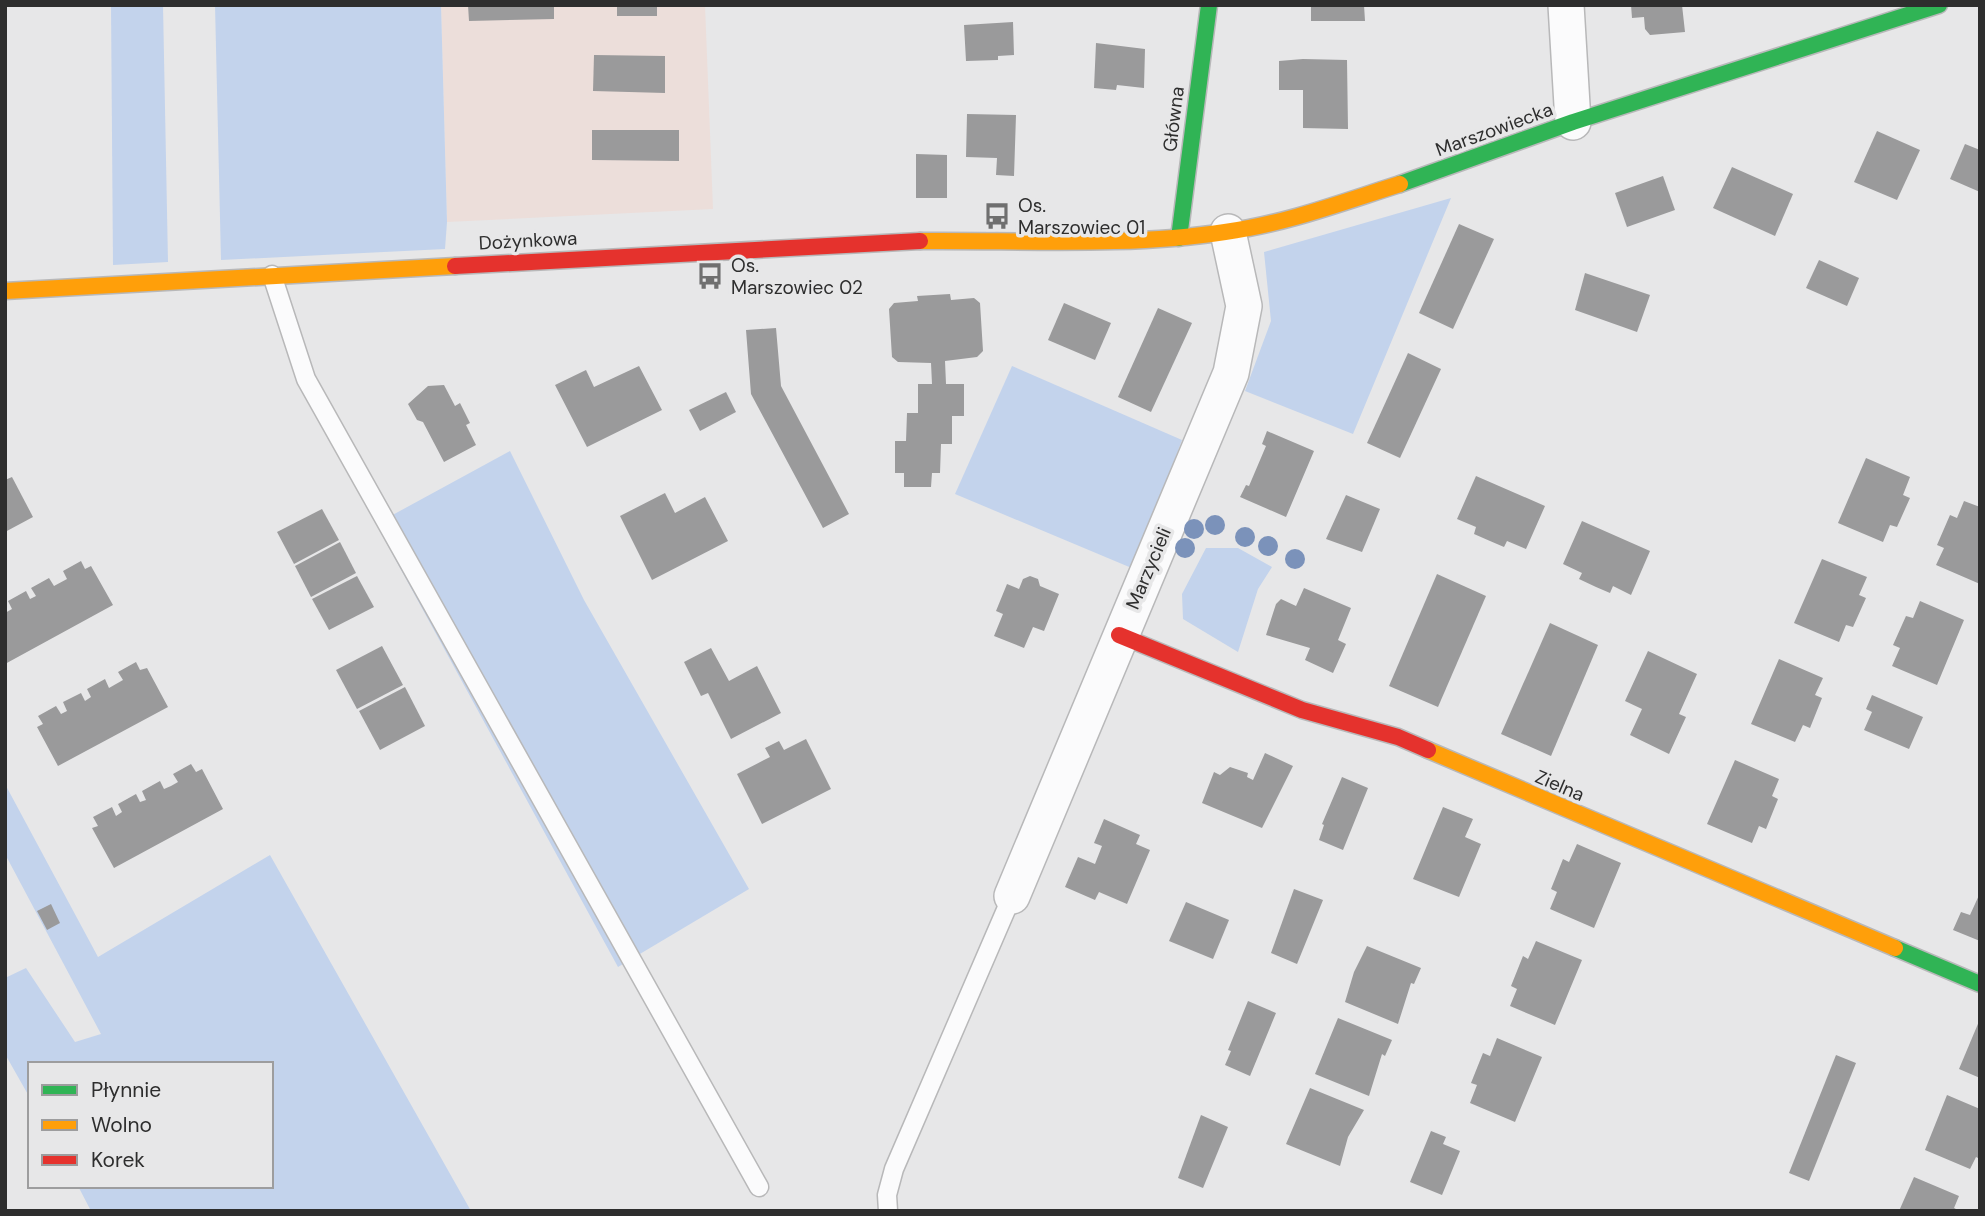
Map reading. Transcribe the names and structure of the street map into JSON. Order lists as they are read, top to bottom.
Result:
{
  "streets": {
    "street": [
      "Główna",
      "Marszowiecka",
      "Dożynkowa",
      "Marzycieli",
      "Zielna"
    ]
  },
  "crossings": [
    ["Główna", "Marszowiecka"],
    ["Marszowiecka", "Dożynkowa"],
    ["Marszowiecka", "Marzycieli"],
    ["Marzycieli", "Zielna"]
  ],
  "places": {
    "bus stop": ["Os. Marszowiec 01", "Os. Marszowiec 02"]
  },
  "legend": ["Płynnie", "Wolno", "Korek"]
}
